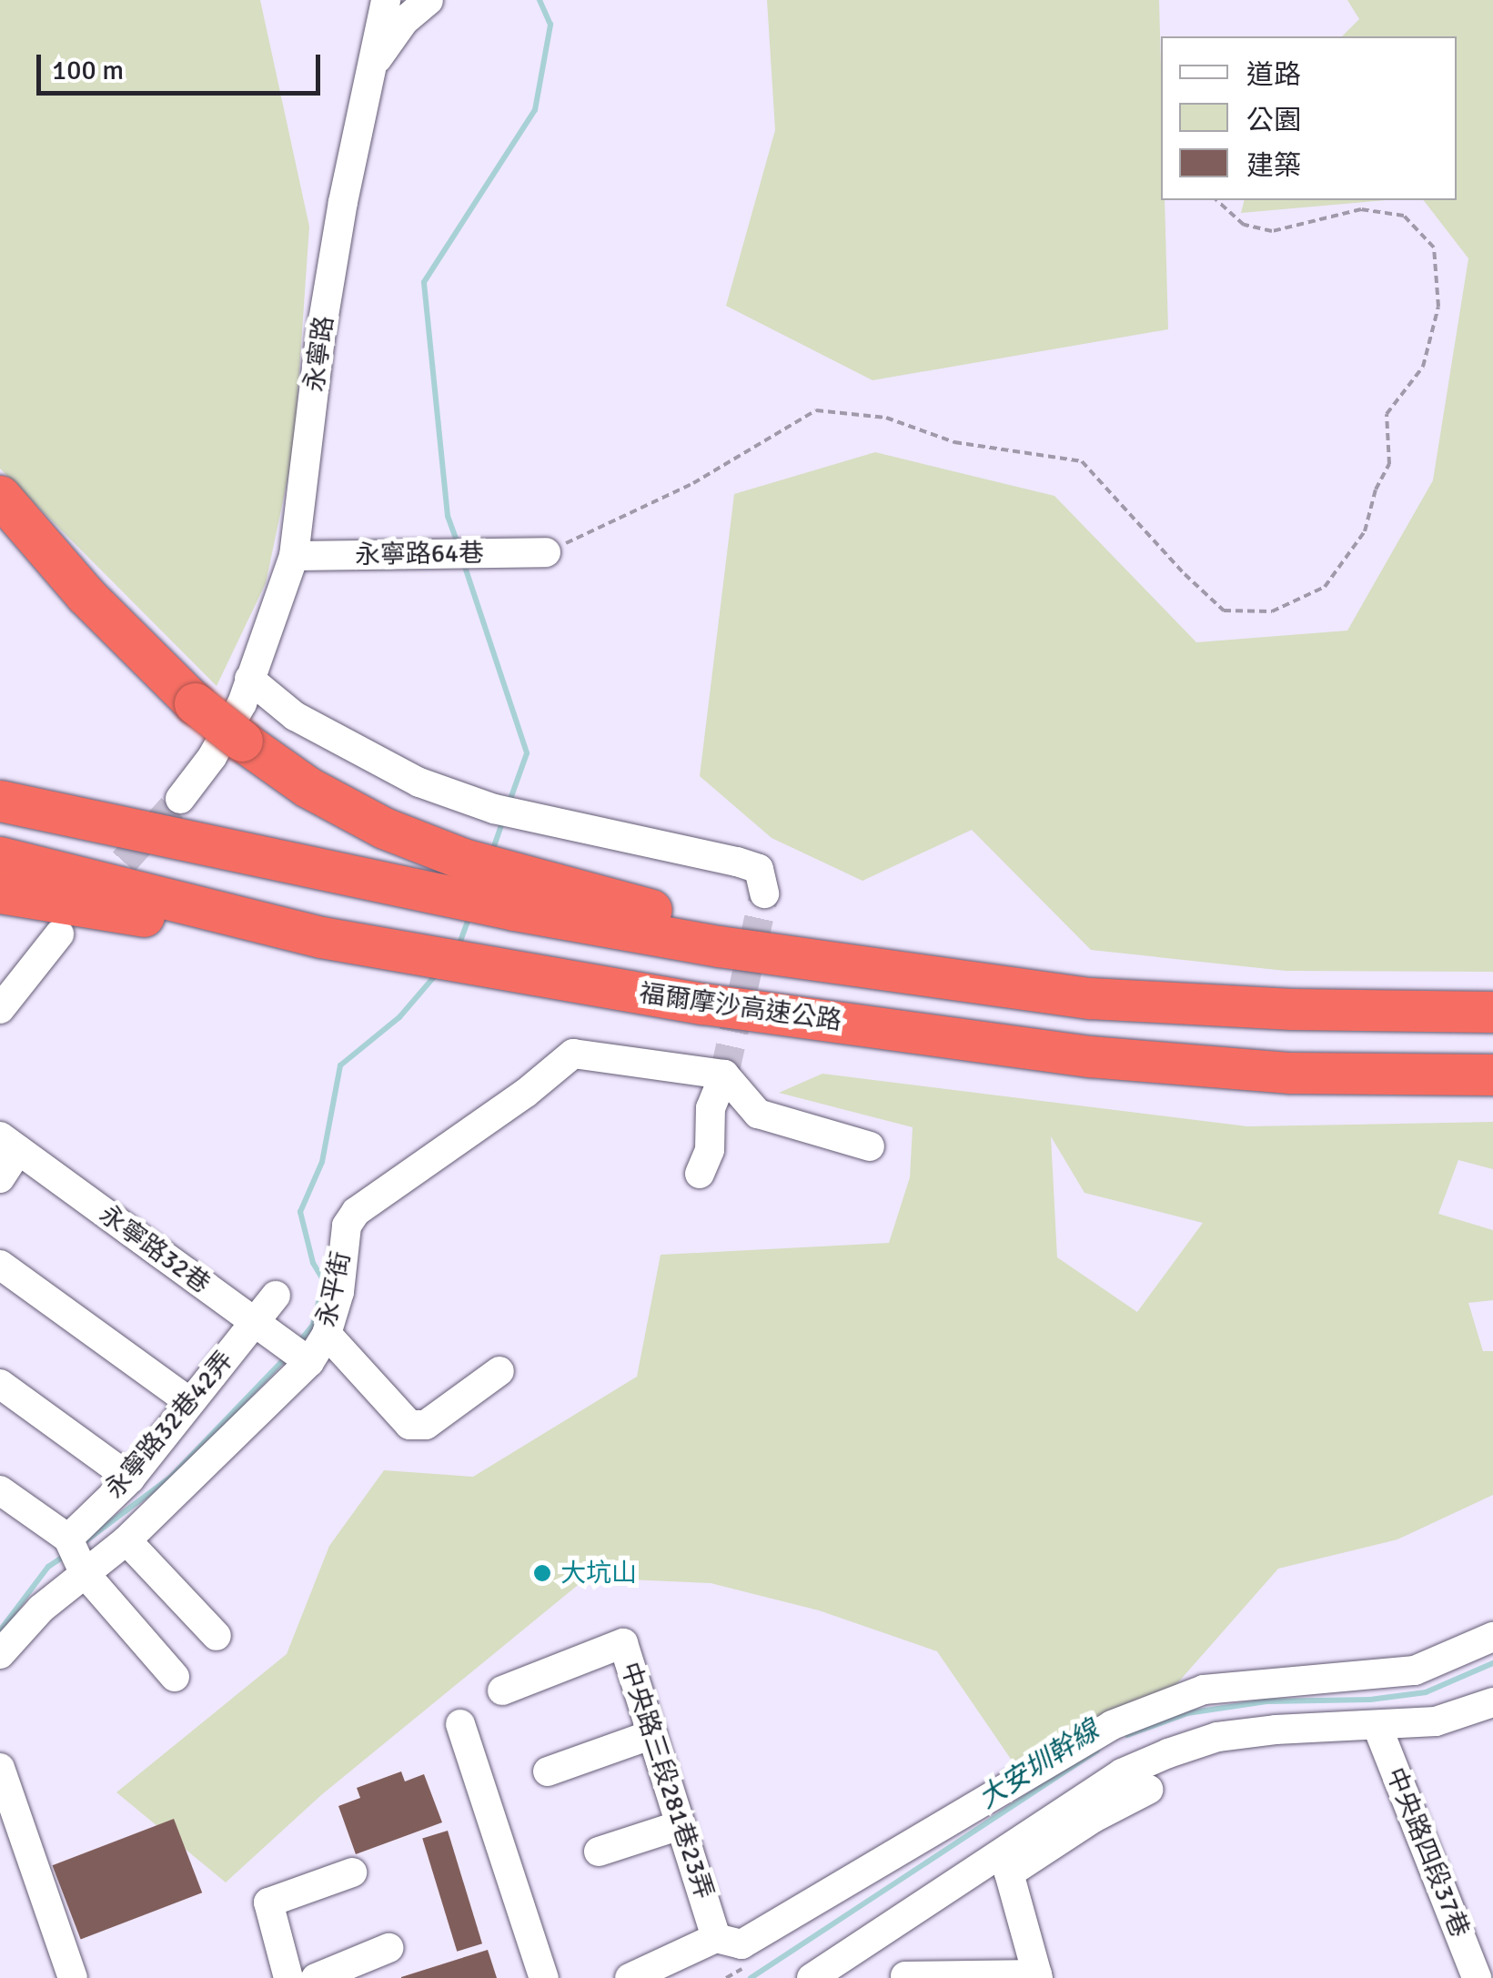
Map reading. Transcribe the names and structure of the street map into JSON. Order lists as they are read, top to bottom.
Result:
{
  "streets": {
    "highway": ["福爾摩沙高速公路"],
    "street": [
      "永寧路",
      "永寧路64巷",
      "永寧路32巷",
      "永平街",
      "永寧路32巷42弄",
      "中央路三段281巷23弄",
      "中央路四段37巷"
    ]
  },
  "crossings": [
    ["永寧路", "永寧路64巷"],
    ["永寧路32巷", "永平街"],
    ["永寧路32巷", "永寧路32巷42弄"]
  ],
  "water": ["大安圳幹線"],
  "places": ["大坑山"],
  "legend": ["道路", "公園", "建築"],
  "scale_bar": "100 m"
}
